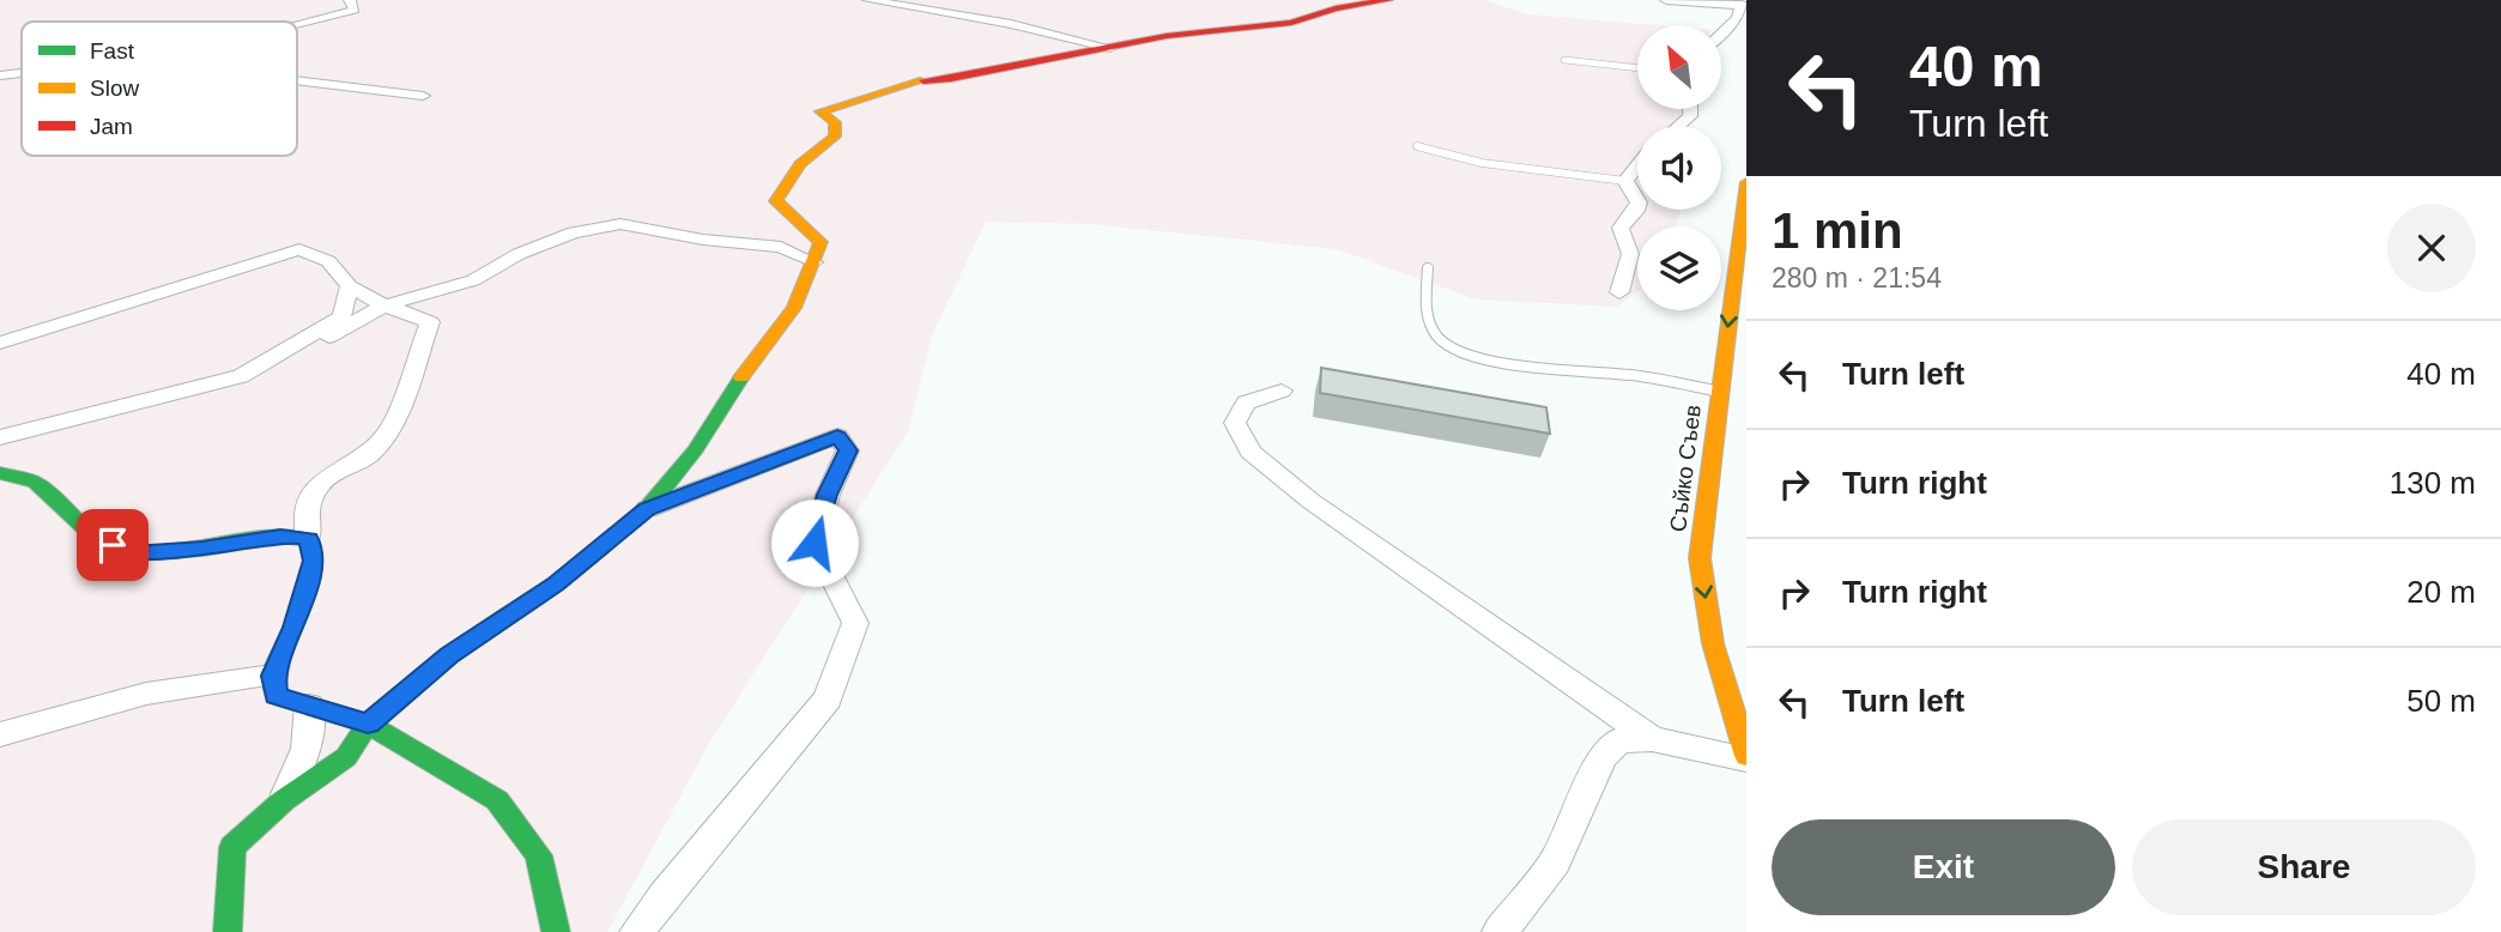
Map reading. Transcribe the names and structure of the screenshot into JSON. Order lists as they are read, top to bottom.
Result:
{
  "streets": {
    "street": ["Съйко Съев"]
  },
  "one_way": ["Съйко Съев"],
  "legend": ["Fast", "Slow", "Jam"],
  "north": "top left",
  "page": {
    "turn": ["40 m", "Turn left"],
    "heading": ["1 min", "280 m · 21:54"],
    "list": [
      {
        "name": "Turn left",
        "value": "40 m"
      },
      {
        "name": "Turn right",
        "value": "130 m"
      },
      {
        "name": "Turn right",
        "value": "20 m"
      },
      {
        "name": "Turn left",
        "value": "50 m"
      }
    ],
    "buttons": ["Exit", "Share"]
  }
}
